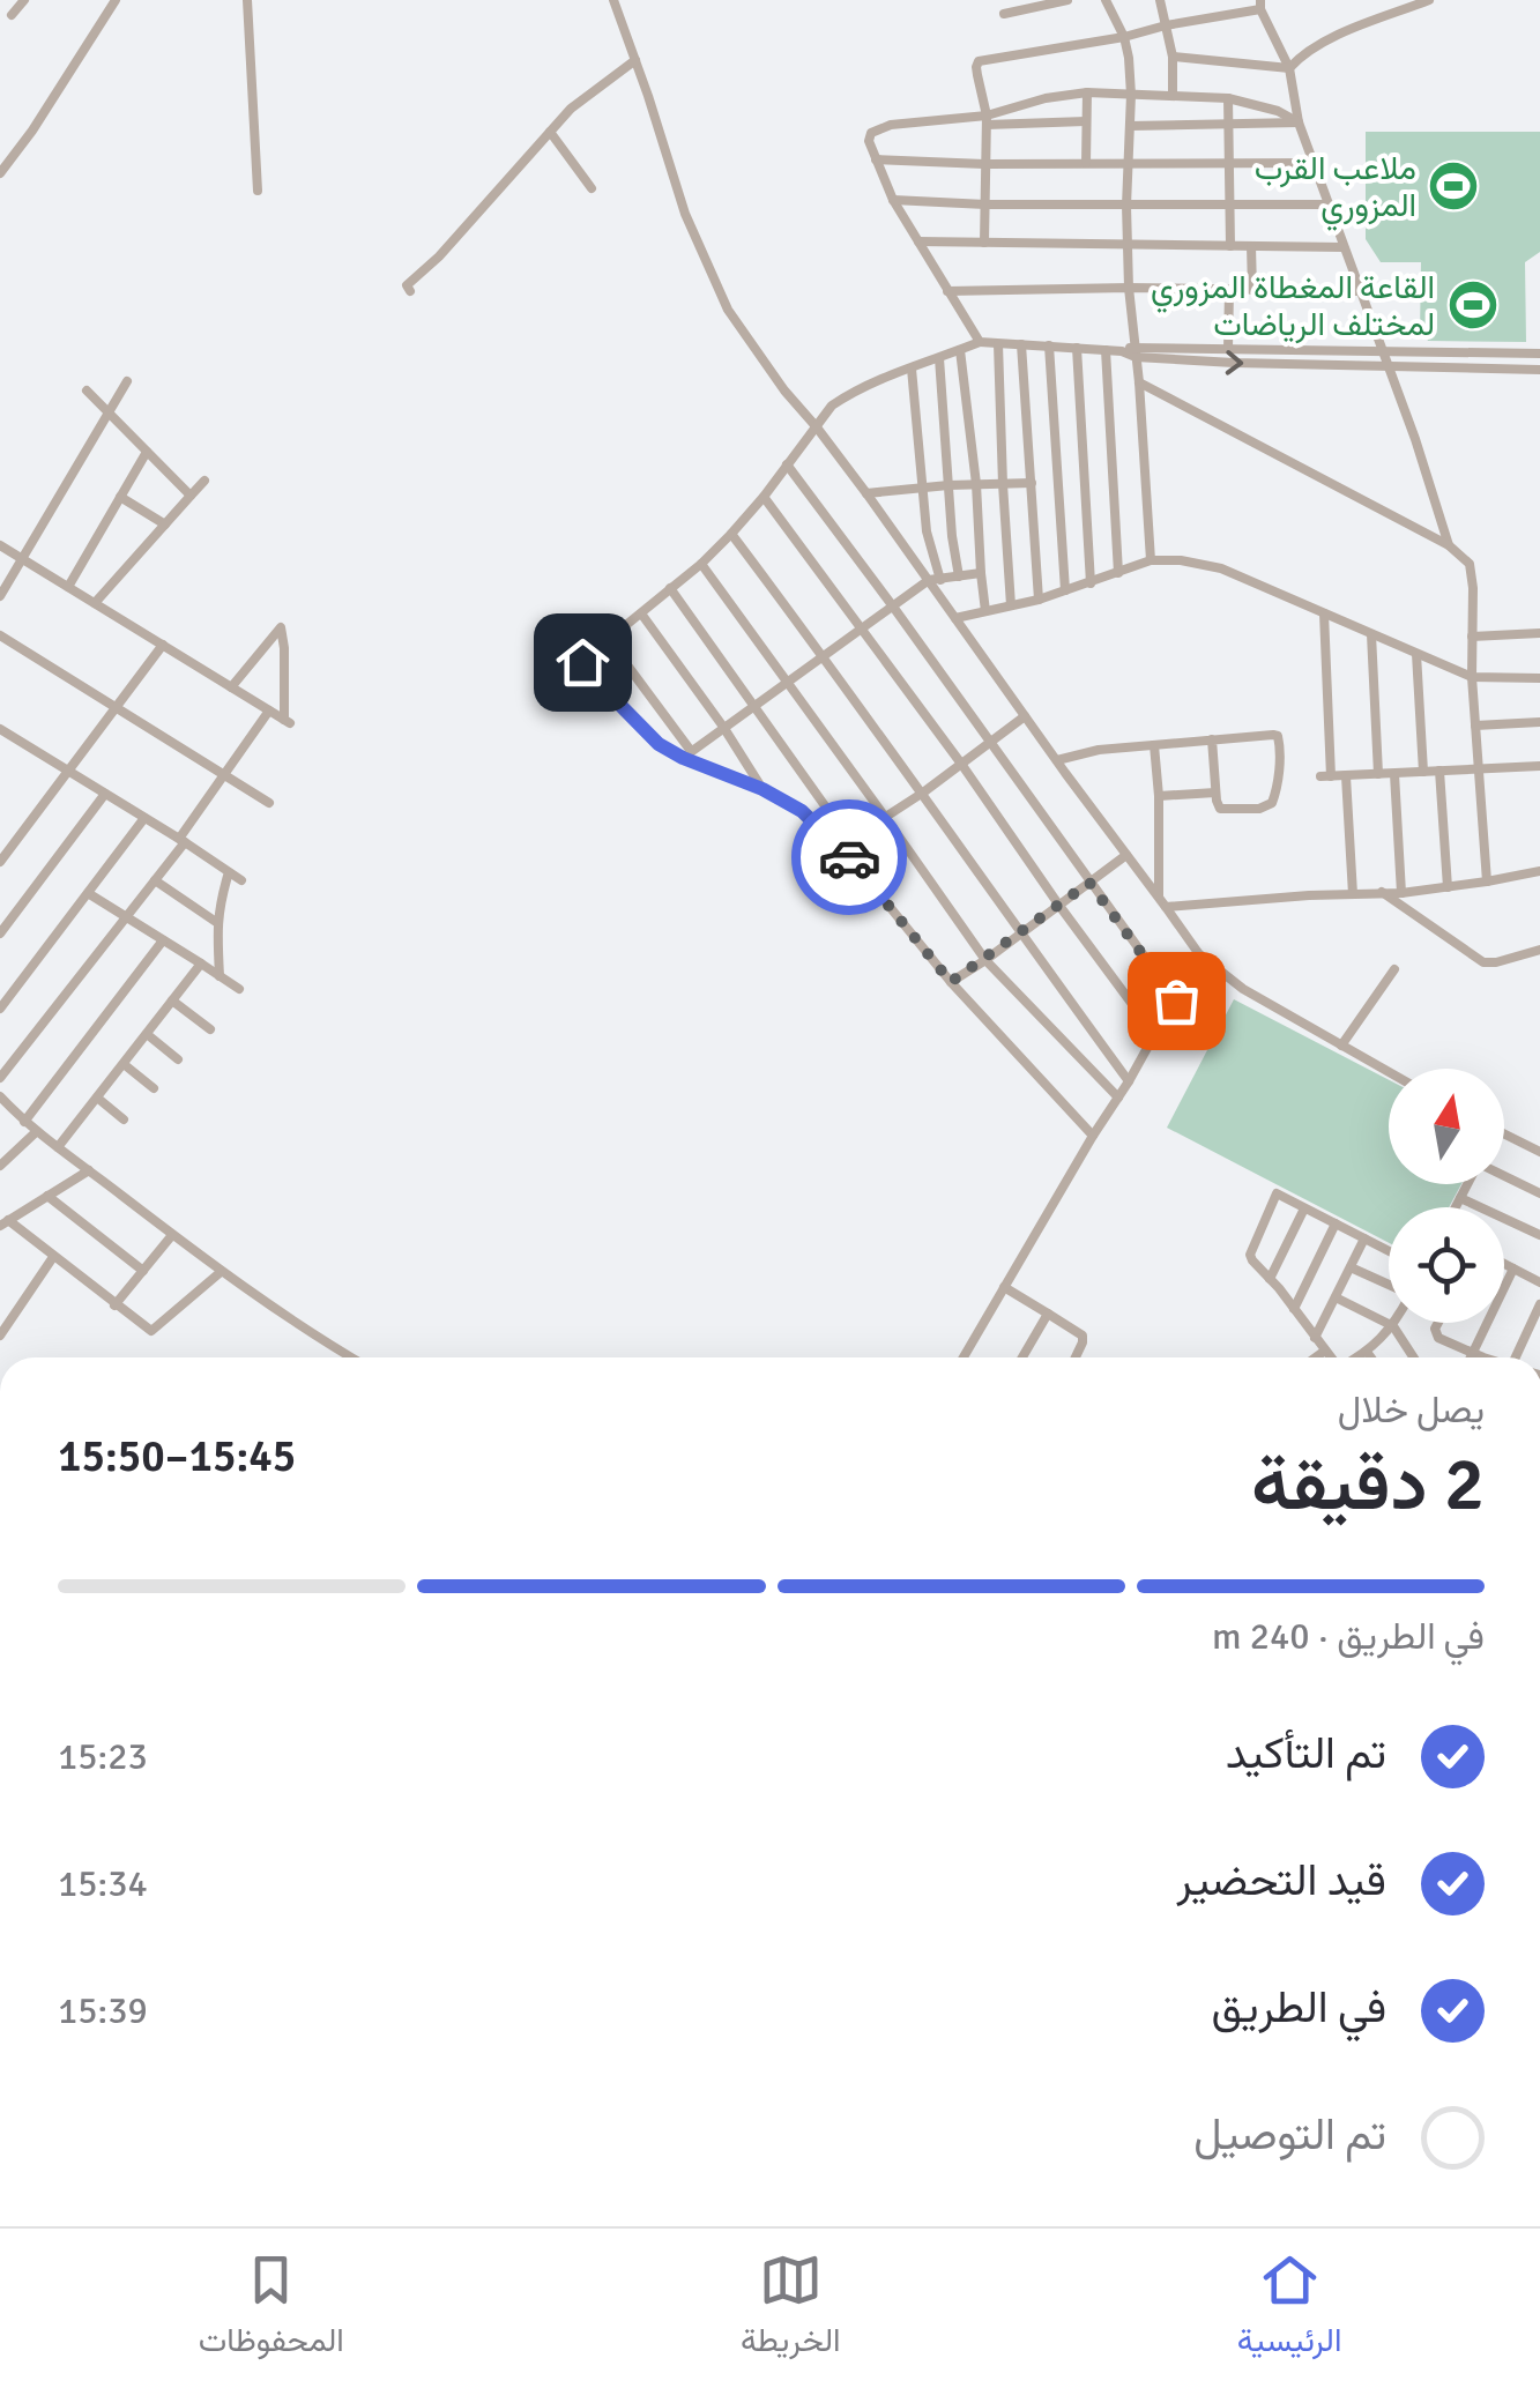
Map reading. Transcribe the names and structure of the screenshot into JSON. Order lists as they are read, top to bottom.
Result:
{
  "places": {
    "sports": ["ملاعب القرب المزوري", "القاعة المغطاة المزوري لمختلف الرياضات"]
  },
  "north": "top",
  "page": {
    "heading": ["2 دقيقة", "يصل خلال", "15:45–15:50"],
    "bar": "في الطريق · 240 m",
    "list": [
      ["تم التأكيد", "15:23"],
      ["قيد التحضير", "15:34"],
      ["في الطريق", "15:39"],
      "تم التوصيل"
    ],
    "tabs": ["الرئيسية", "الخريطة", "المحفوظات"]
  }
}
